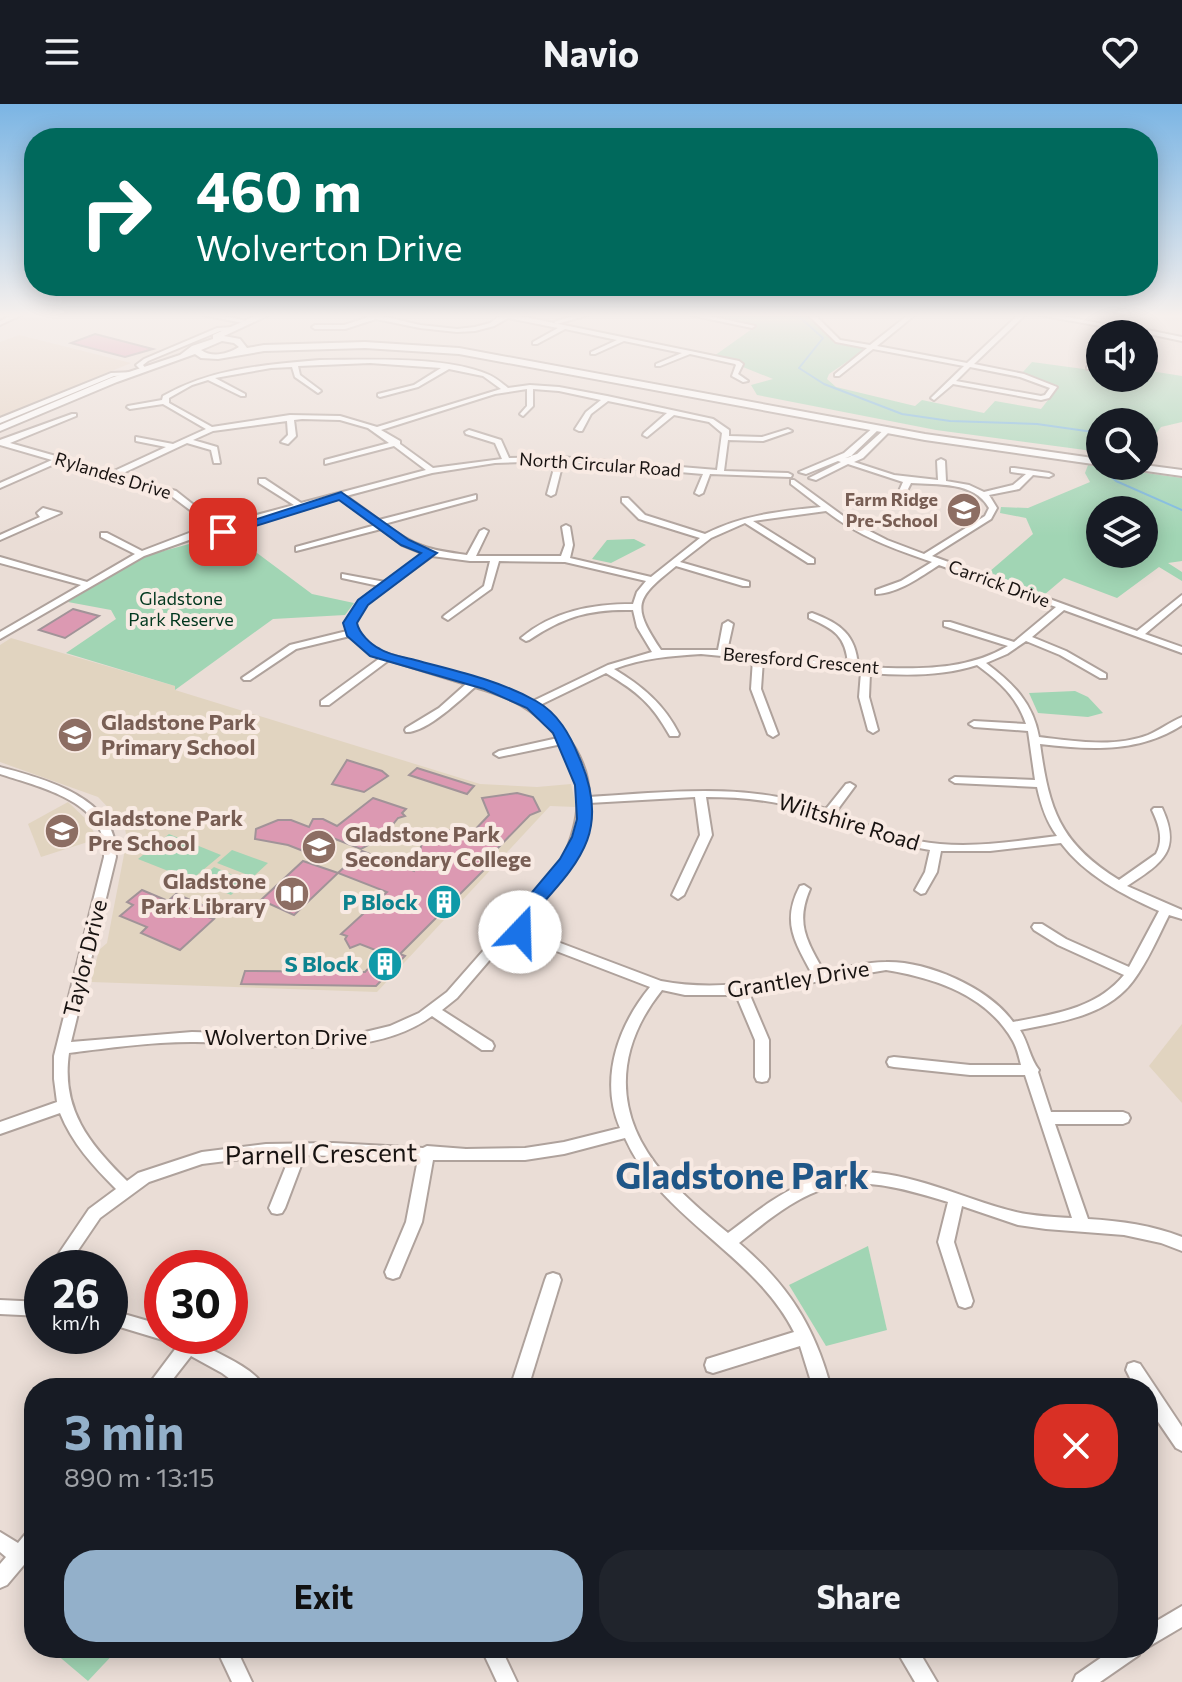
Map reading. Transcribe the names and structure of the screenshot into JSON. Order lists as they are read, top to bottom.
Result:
{
  "streets": {
    "street": [
      "North Circular Road",
      "Rylandes Drive",
      "Carrick Drive",
      "Beresford Crescent",
      "Wiltshire Road",
      "Taylor Drive",
      "Grantley Drive",
      "Wolverton Drive",
      "Parnell Crescent"
    ]
  },
  "crossings": [
    ["North Circular Road", "Rylandes Drive"],
    ["North Circular Road", "Carrick Drive"],
    ["Carrick Drive", "Beresford Crescent"],
    ["Beresford Crescent", "Wolverton Drive"],
    ["Wiltshire Road", "Wolverton Drive"],
    ["Taylor Drive", "Wolverton Drive"],
    ["Taylor Drive", "Parnell Crescent"],
    ["Grantley Drive", "Wolverton Drive"]
  ],
  "districts": ["Gladstone Park"],
  "parks": ["Gladstone Park Reserve"],
  "places": {
    "school or university": [
      "Farm Ridge Pre-School",
      "Gladstone Park Primary School",
      "Gladstone Park Pre School",
      "Gladstone Park Secondary College"
    ],
    "library": ["Gladstone Park Library"],
    "building": ["P Block", "S Block"]
  },
  "page": {
    "header": "Navio",
    "turn": ["460 m", "Wolverton Drive"],
    "speed": "26 km/h",
    "limit": "30",
    "heading": ["3 min", "890 m · 13:15"],
    "buttons": ["Exit", "Share"]
  }
}
